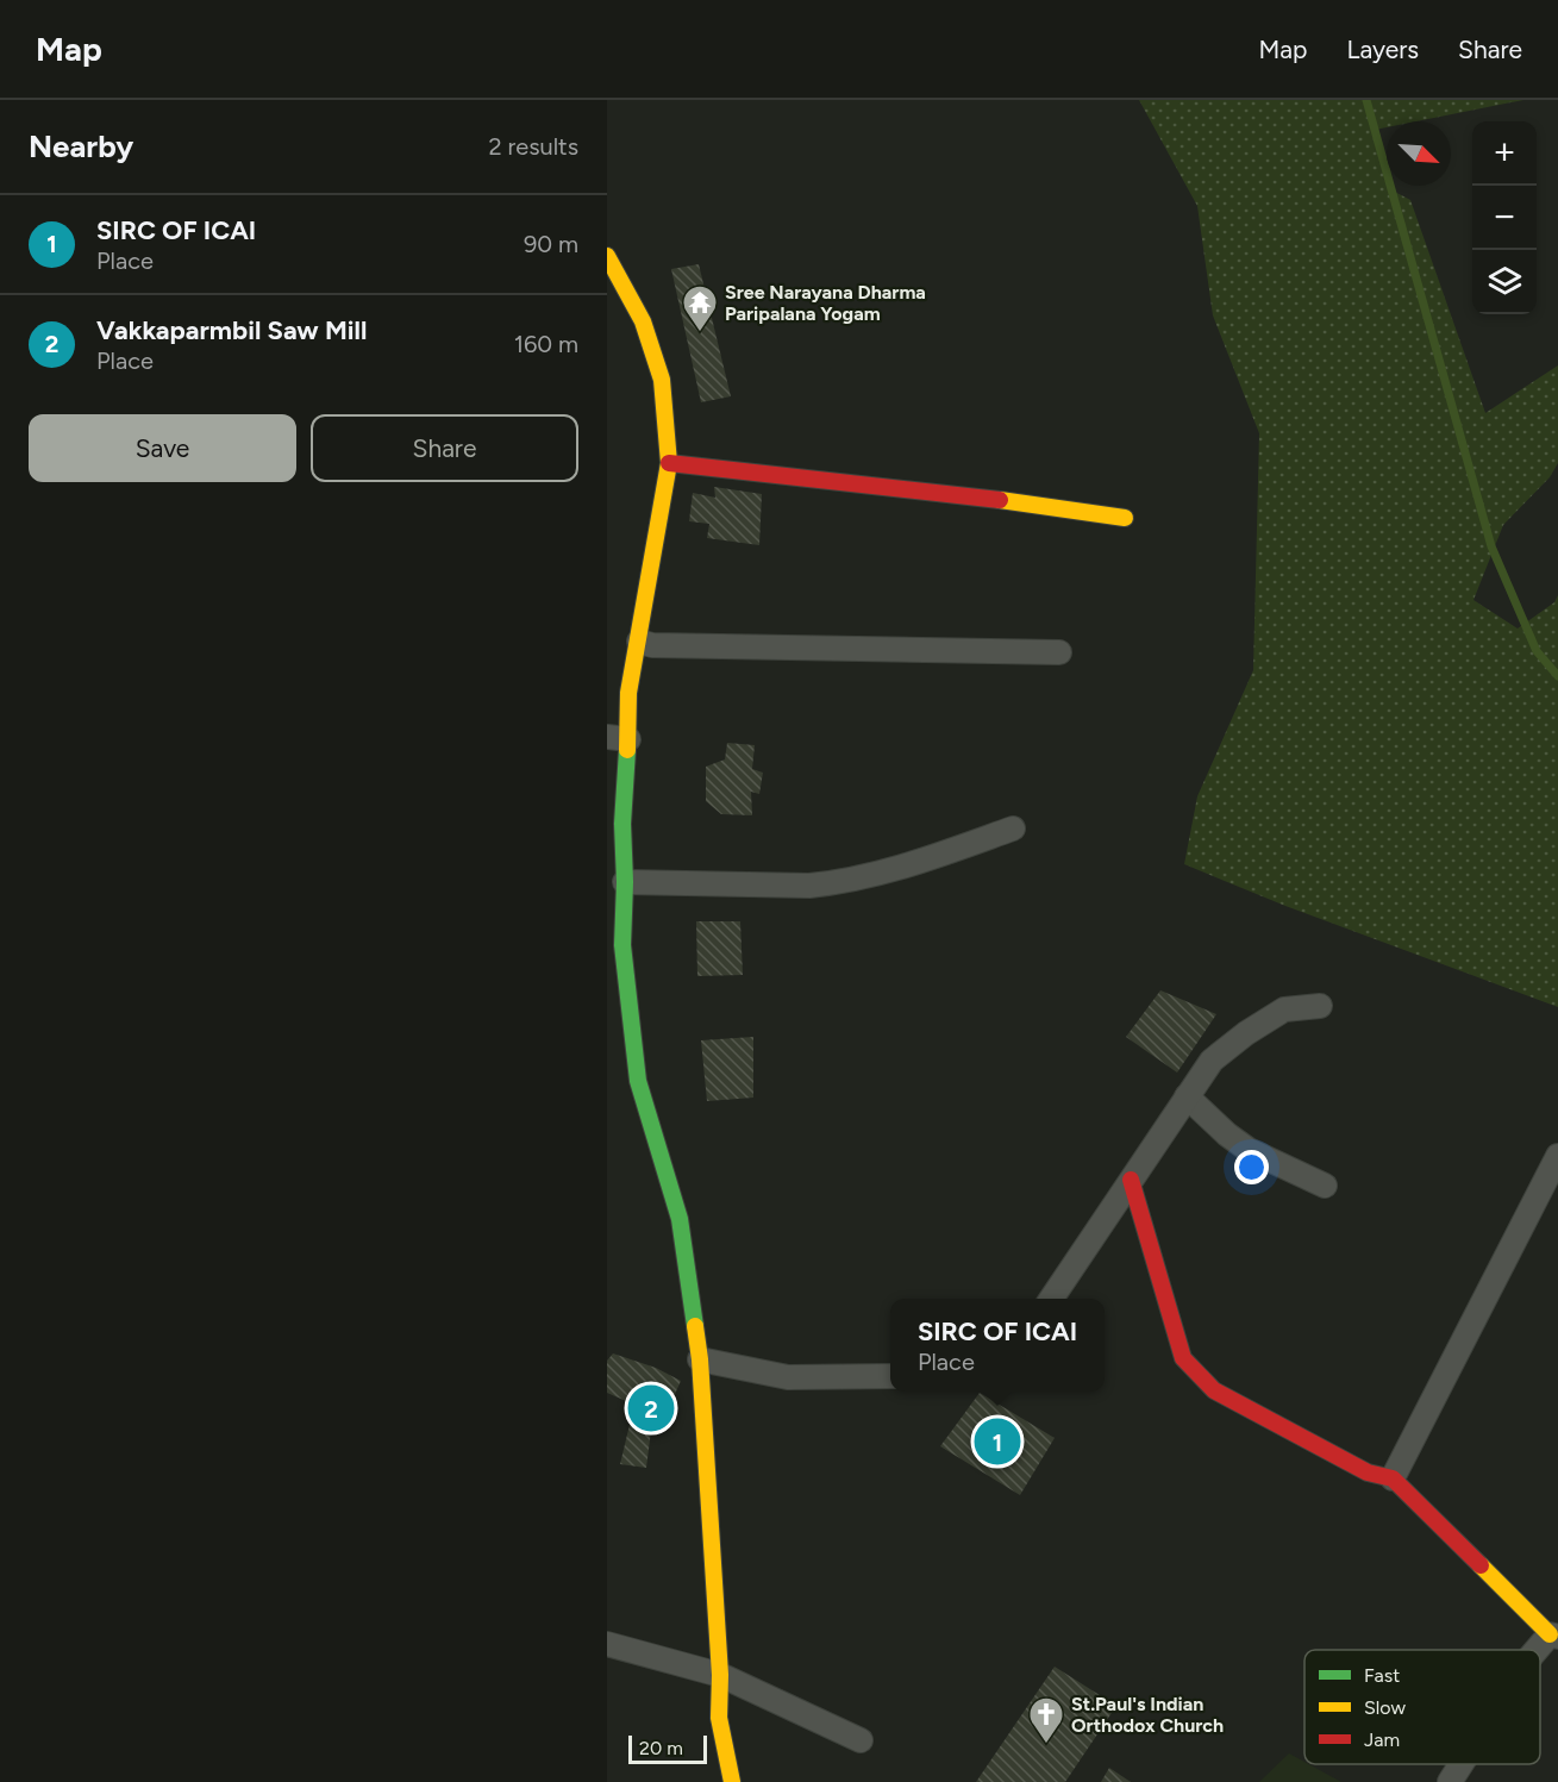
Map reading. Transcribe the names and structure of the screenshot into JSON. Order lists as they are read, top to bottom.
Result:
{
  "places": {
    "temple": ["Sree Narayana Dharma Paripalana Yogam"],
    "church": ["St.Paul's Indian Orthodox Church"]
  },
  "legend": ["Fast", "Slow", "Jam"],
  "scale_bar": "20 m",
  "north": "bottom right",
  "page": {
    "header": "Map",
    "nav": ["Map", "Layers", "Share"],
    "heading": ["Nearby", "2 results"],
    "map_buttons": ["+", "−"],
    "list": [
      {
        "mark": "1",
        "name": "SIRC OF ICAI",
        "note": "Place",
        "value": "90 m"
      },
      {
        "mark": "2",
        "name": "Vakkaparmbil Saw Mill",
        "note": "Place",
        "value": "160 m"
      }
    ],
    "buttons": ["Save", "Share"],
    "popup": ["SIRC OF ICAI", "Place"],
    "pins": ["2", "1"],
    "scale": "20 m"
  }
}
